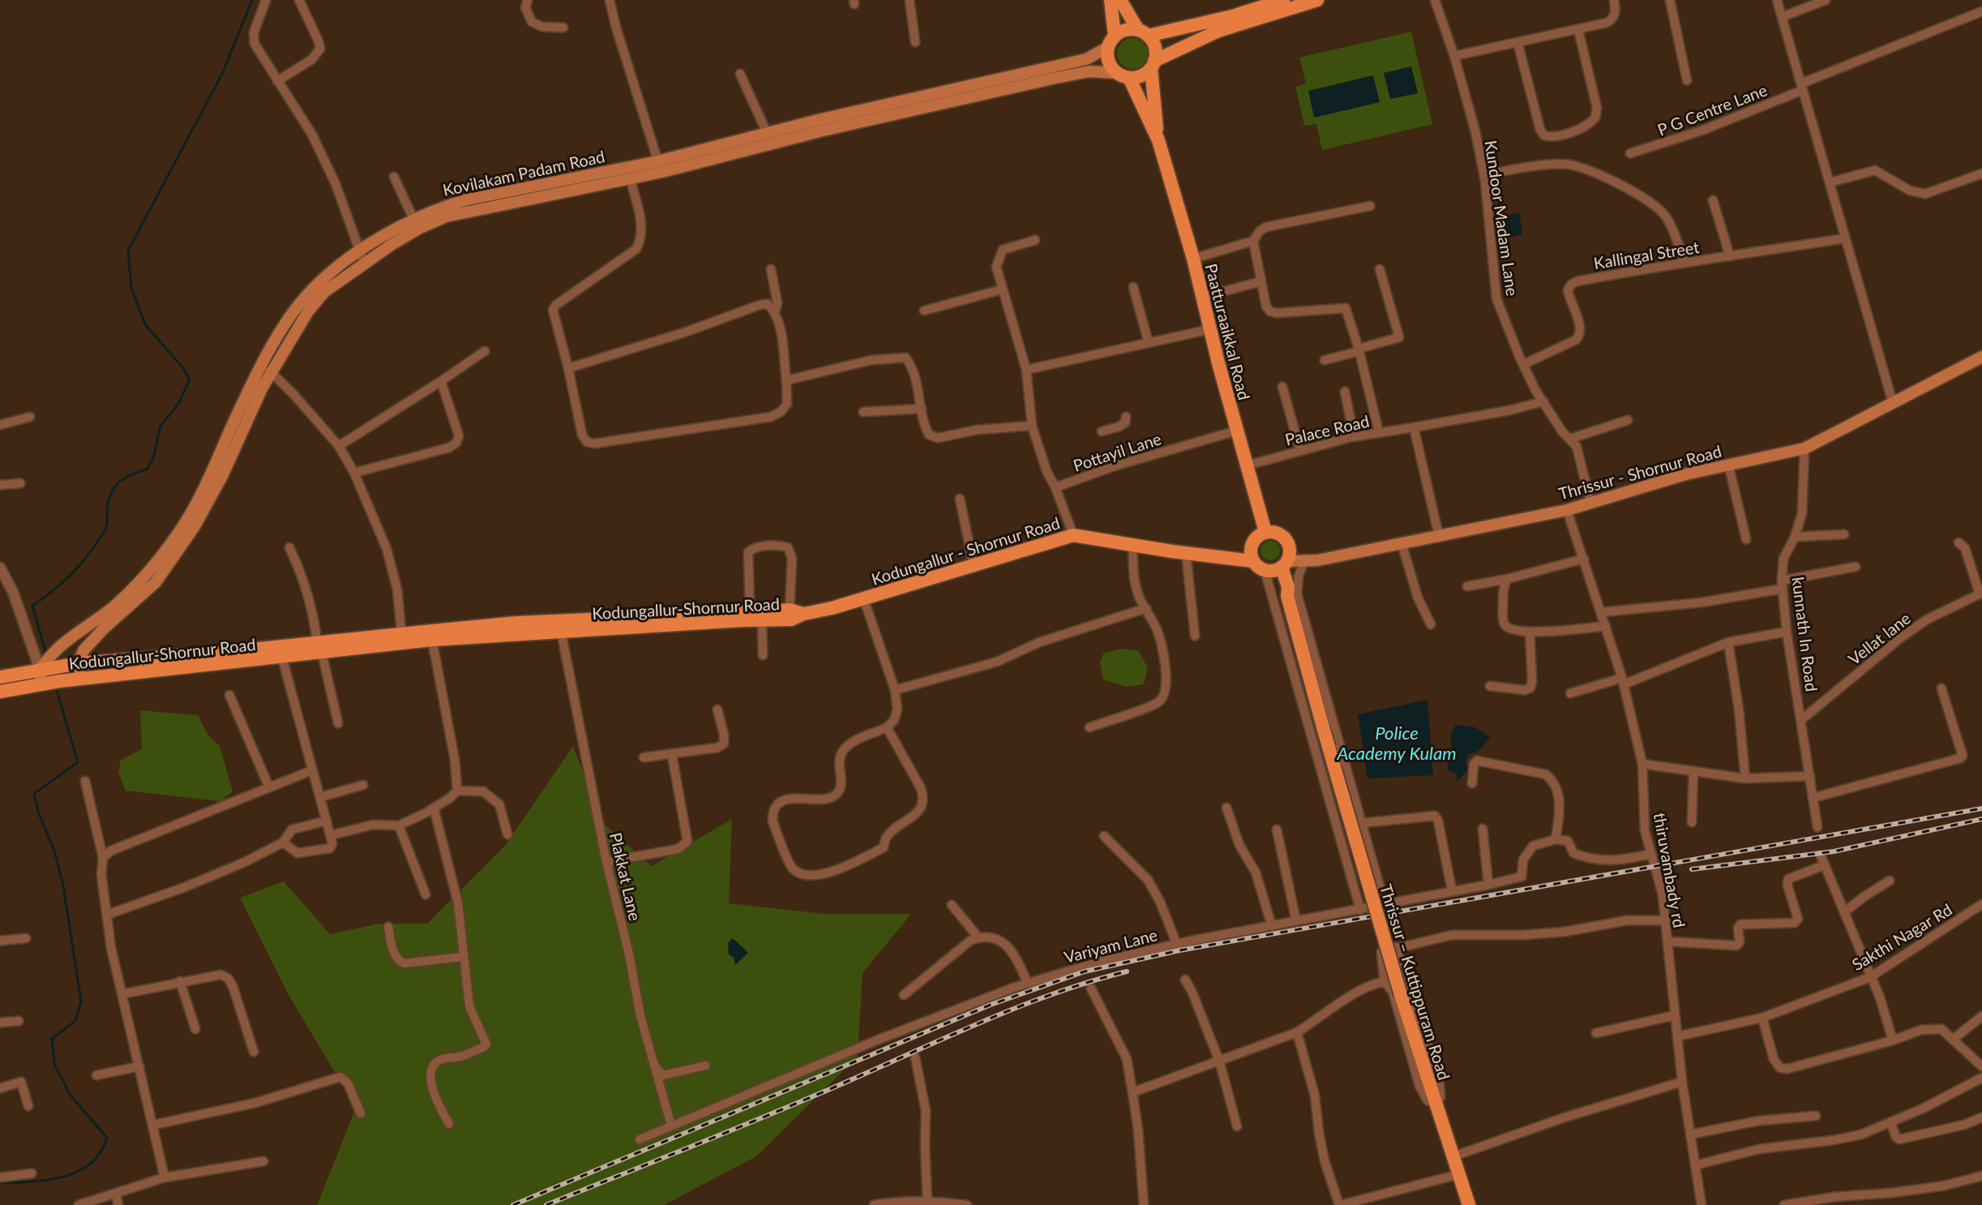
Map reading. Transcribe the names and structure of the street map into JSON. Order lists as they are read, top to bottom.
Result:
{
  "streets": {
    "main road": [
      "Kovilakam Padam Road",
      "Paatturaaikkal Road",
      "Thrissur - Shornur Road",
      "Kodungallur - Shornur Road",
      "Kodungallur-Shornur Road",
      "Thrissur – Kuttippuram Road"
    ],
    "street": [
      "P G Centre Lane",
      "Kundoor Madam Lane",
      "Kallingal Street",
      "Palace Road",
      "Pottayil Lane",
      "kunnath ln Road",
      "Vellat lane",
      "thiruvambady rd",
      "Plakkat Lane",
      "Sakthi Nagar Rd",
      "Variyam Lane"
    ]
  },
  "crossings": [
    ["Kovilakam Padam Road", "Kodungallur-Shornur Road"],
    ["Kundoor Madam Lane", "Kallingal Street"],
    ["Kundoor Madam Lane", "Palace Road"],
    ["Kundoor Madam Lane", "Thrissur - Shornur Road"],
    ["Paatturaaikkal Road", "Palace Road"],
    ["Paatturaaikkal Road", "Pottayil Lane"],
    ["Paatturaaikkal Road", "Thrissur - Shornur Road"],
    ["Paatturaaikkal Road", "Kodungallur - Shornur Road"],
    ["Paatturaaikkal Road", "Thrissur – Kuttippuram Road"],
    ["Pottayil Lane", "Kodungallur - Shornur Road"],
    ["Thrissur - Shornur Road", "Kodungallur - Shornur Road"],
    ["Thrissur - Shornur Road", "kunnath ln Road"],
    ["Thrissur - Shornur Road", "thiruvambady rd"],
    ["Thrissur - Shornur Road", "Thrissur – Kuttippuram Road"],
    ["Kodungallur - Shornur Road", "Kodungallur-Shornur Road"],
    ["Kodungallur - Shornur Road", "Thrissur – Kuttippuram Road"],
    ["Kodungallur-Shornur Road", "Plakkat Lane"],
    ["kunnath ln Road", "Vellat lane"],
    ["thiruvambady rd", "Sakthi Nagar Rd"],
    ["Plakkat Lane", "Variyam Lane"]
  ],
  "water": ["Police Academy Kulam"]
}
